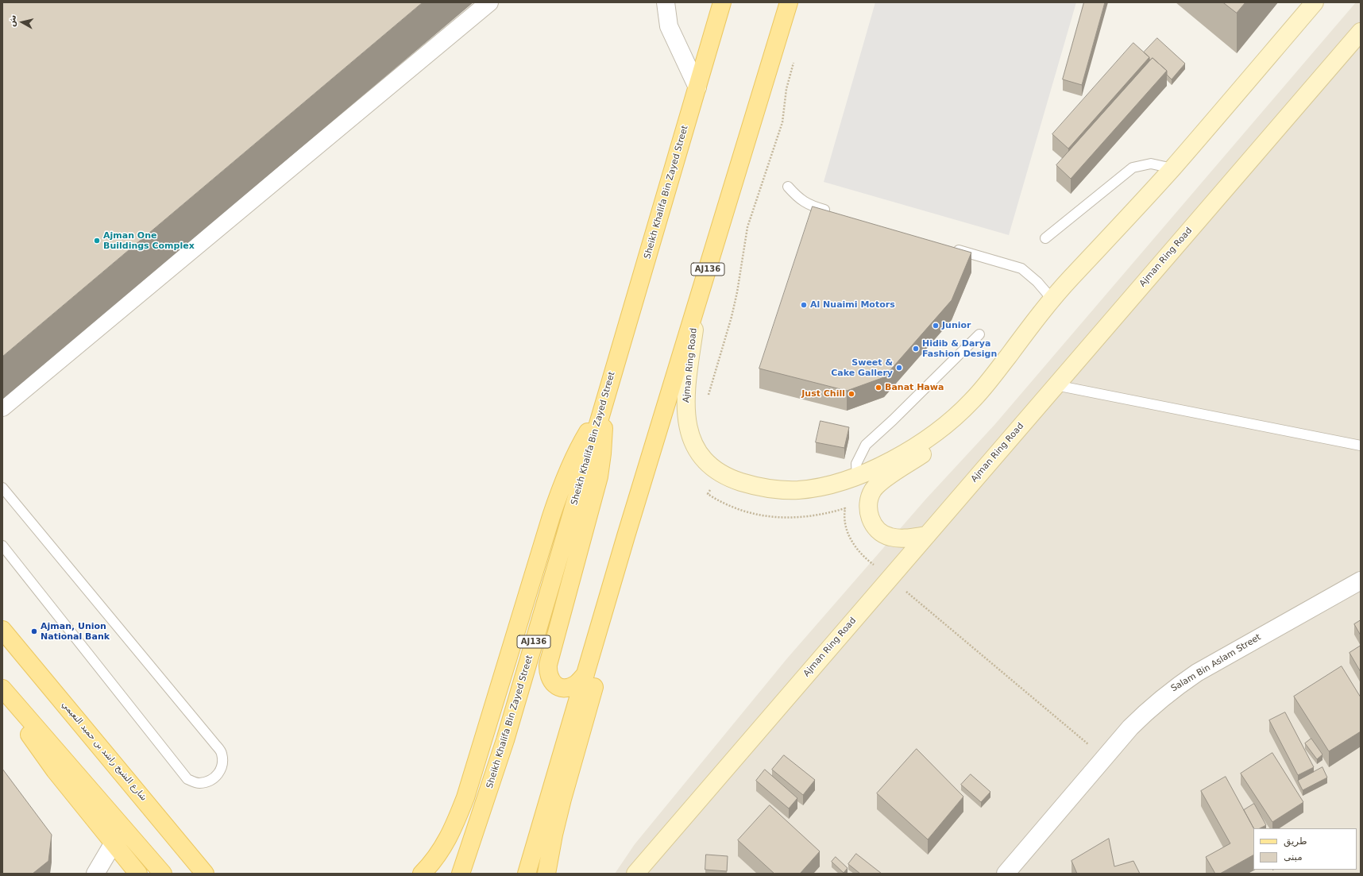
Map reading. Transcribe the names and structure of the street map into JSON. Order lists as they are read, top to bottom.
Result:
{
  "streets": {
    "main road": [
      "Sheikh Khalifa Bin Zayed Street",
      "Ajman Ring Road",
      "AJ136",
      "شارع الشيخ راشد بن حميد النعيمي"
    ],
    "street": ["Salam Bin Aslam Street"]
  },
  "crossings": [
    ["Ajman Ring Road", "AJ136"]
  ],
  "places": [
    "Ajman One Buildings Complex",
    "Al Nuaimi Motors",
    "Junior",
    "Hidib & Darya Fashion Design",
    "Sweet & Cake Gallery",
    "Banat Hawa",
    "Just Chill",
    "Ajman, Union National Bank"
  ],
  "legend": ["طريق", "مبنى"],
  "north": "left"
}
